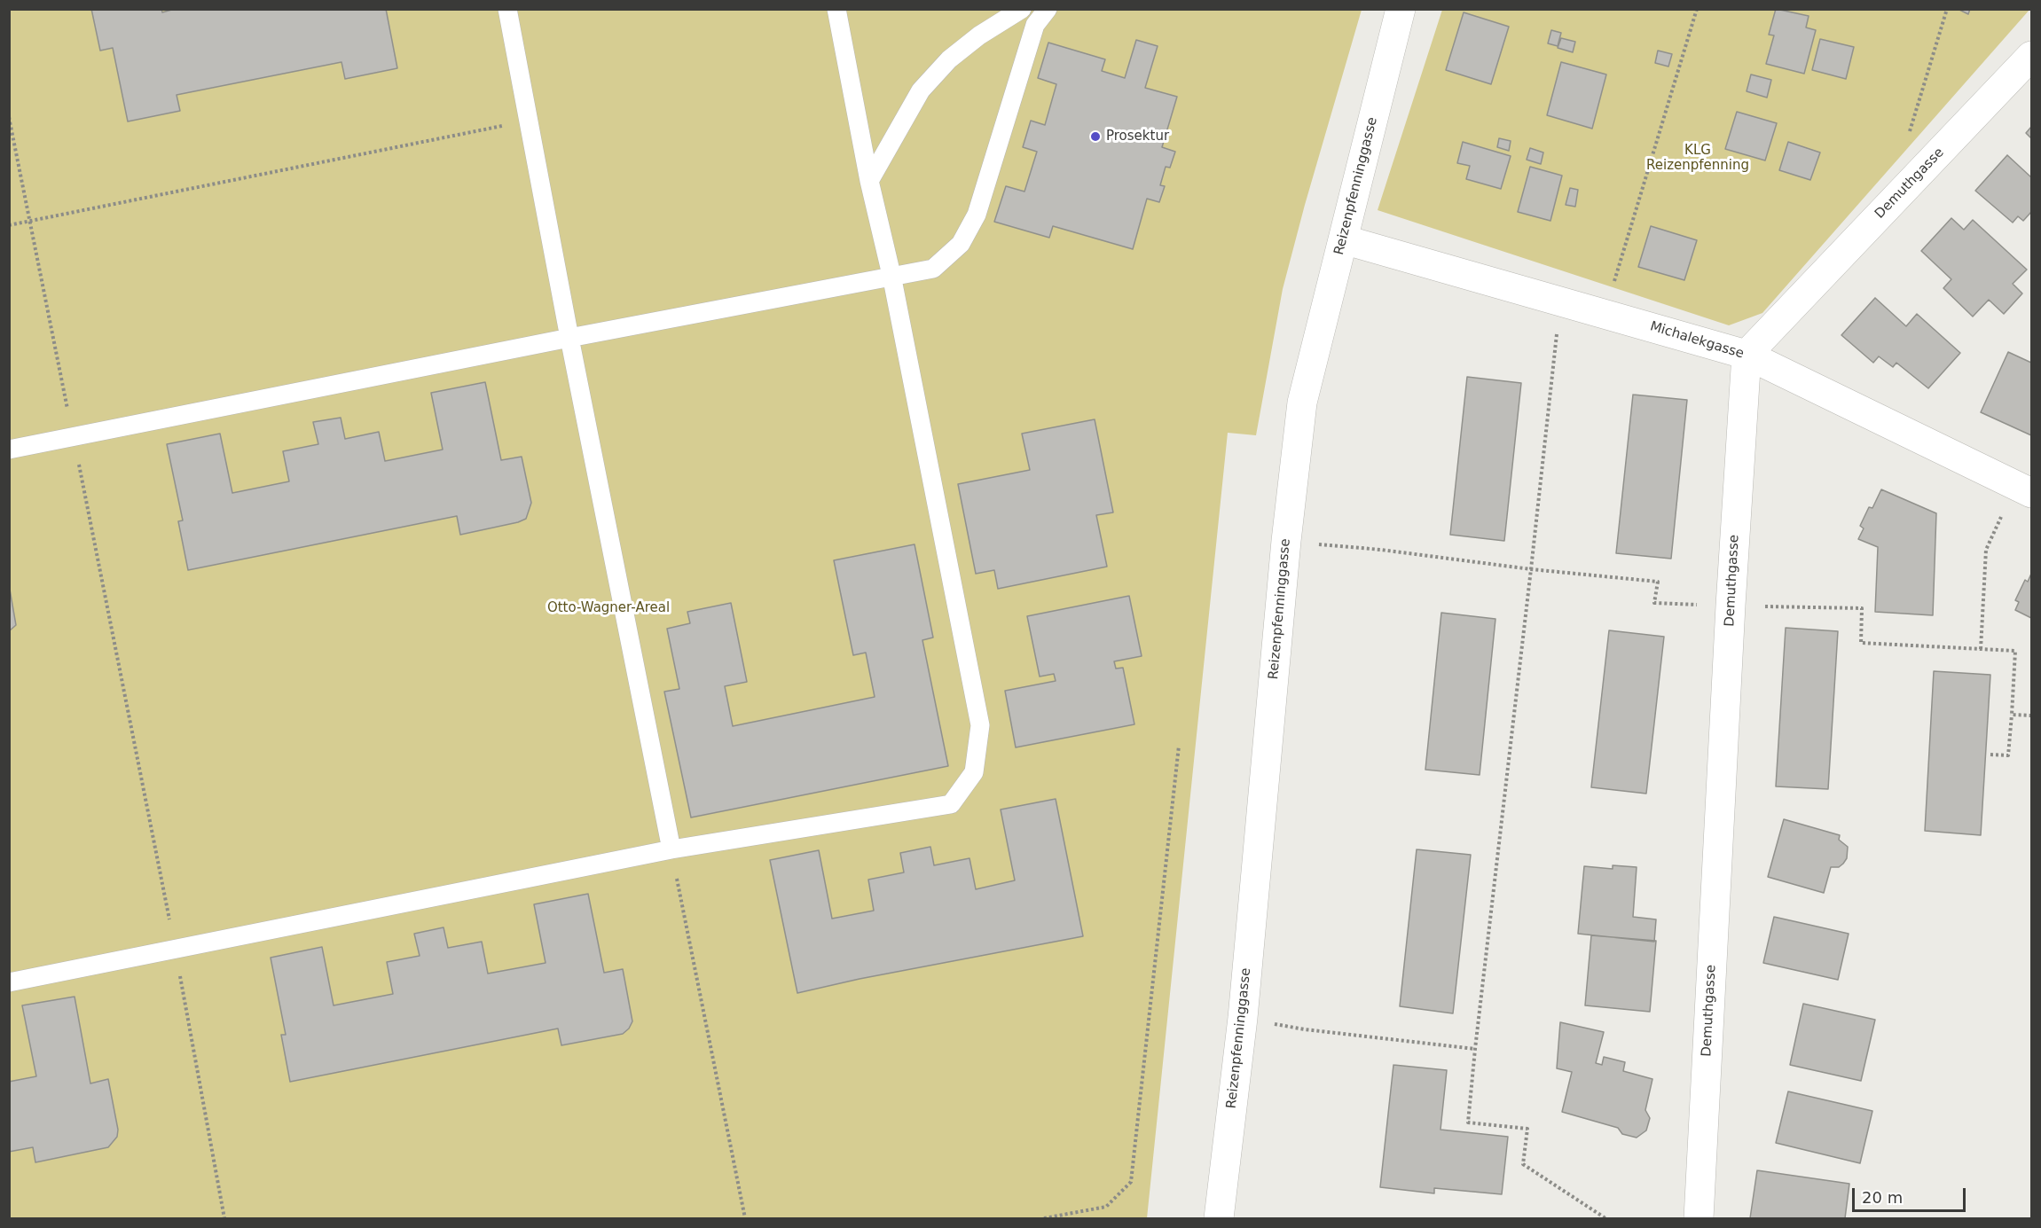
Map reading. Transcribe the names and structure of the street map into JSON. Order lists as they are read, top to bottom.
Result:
{
  "streets": {
    "street": ["Demuthgasse", "Reizenpfenninggasse", "Michalekgasse"]
  },
  "crossings": [
    ["Demuthgasse", "Michalekgasse"],
    ["Reizenpfenninggasse", "Michalekgasse"]
  ],
  "parks": ["KLG Reizenpfenning", "Otto-Wagner-Areal"],
  "places": ["Prosektur"],
  "scale_bar": "20 m"
}
